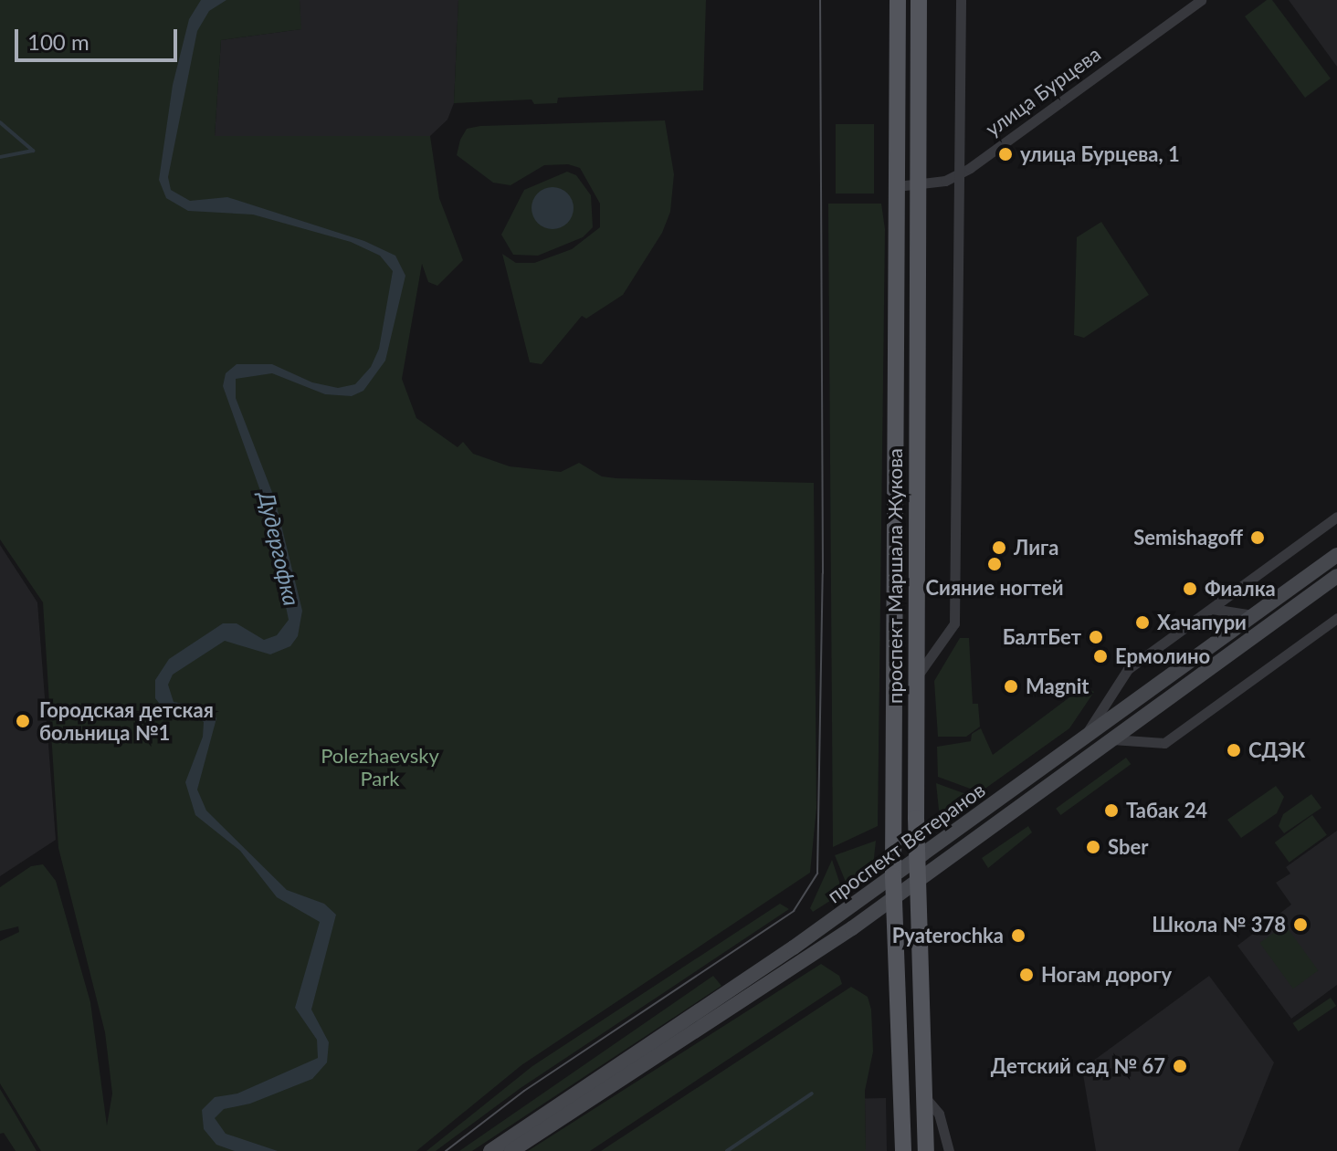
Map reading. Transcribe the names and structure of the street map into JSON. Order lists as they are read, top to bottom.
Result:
{
  "streets": {
    "main road": ["проспект Маршала Жукова", "проспект Ветеранов"],
    "street": ["улица Бурцева"]
  },
  "crossings": [
    ["улица Бурцева", "проспект Маршала Жукова"],
    ["проспект Маршала Жукова", "проспект Ветеранов"]
  ],
  "water": ["Дудергофка"],
  "parks": ["Polezhaevsky Park"],
  "places": [
    "улица Бурцева, 1",
    "Semishagoff",
    "Лига",
    "Сияние ногтей",
    "Фиалка",
    "Хачапури",
    "БалтБет",
    "Ермолино",
    "Magnit",
    "Городская детская больница №1",
    "СДЭК",
    "Табак 24",
    "Sber",
    "Школа № 378",
    "Pyaterochka",
    "Ногам дорогу",
    "Детский сад № 67"
  ],
  "scale_bar": "100 m"
}
